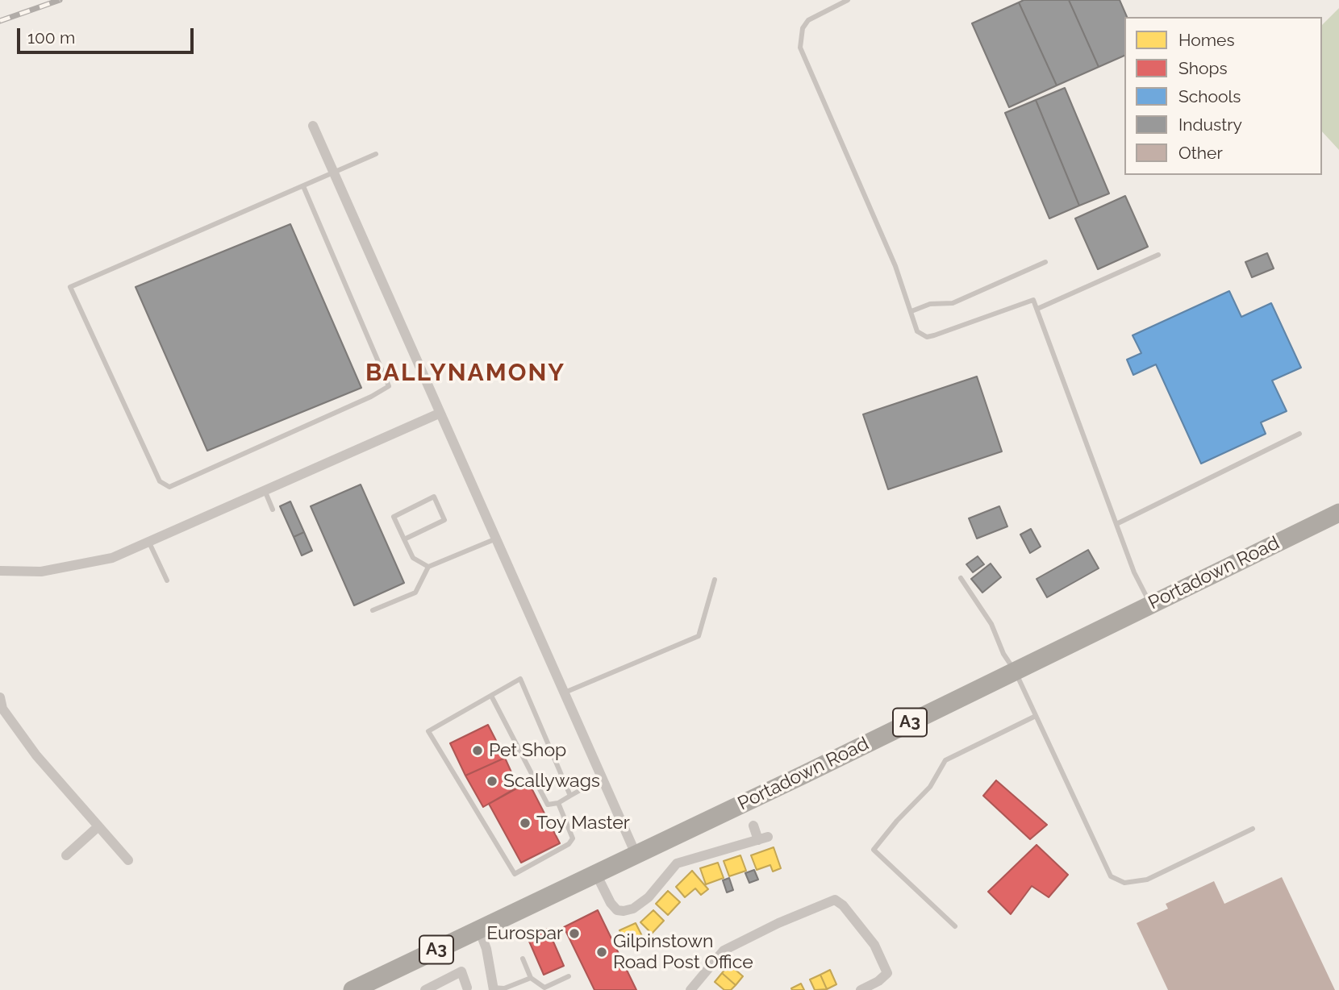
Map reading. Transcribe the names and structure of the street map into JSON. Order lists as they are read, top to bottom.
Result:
{
  "streets": {
    "highway": ["Portadown Road", "A3"]
  },
  "crossings": [
    ["Portadown Road", "A3"]
  ],
  "districts": ["BALLYNAMONY"],
  "places": [
    "Pet Shop",
    "Scallywags",
    "Toy Master",
    "Eurospar",
    "Gilpinstown Road Post Office"
  ],
  "legend": [
    "Homes",
    "Shops",
    "Schools",
    "Industry",
    "Other"
  ],
  "scale_bar": "100 m"
}
